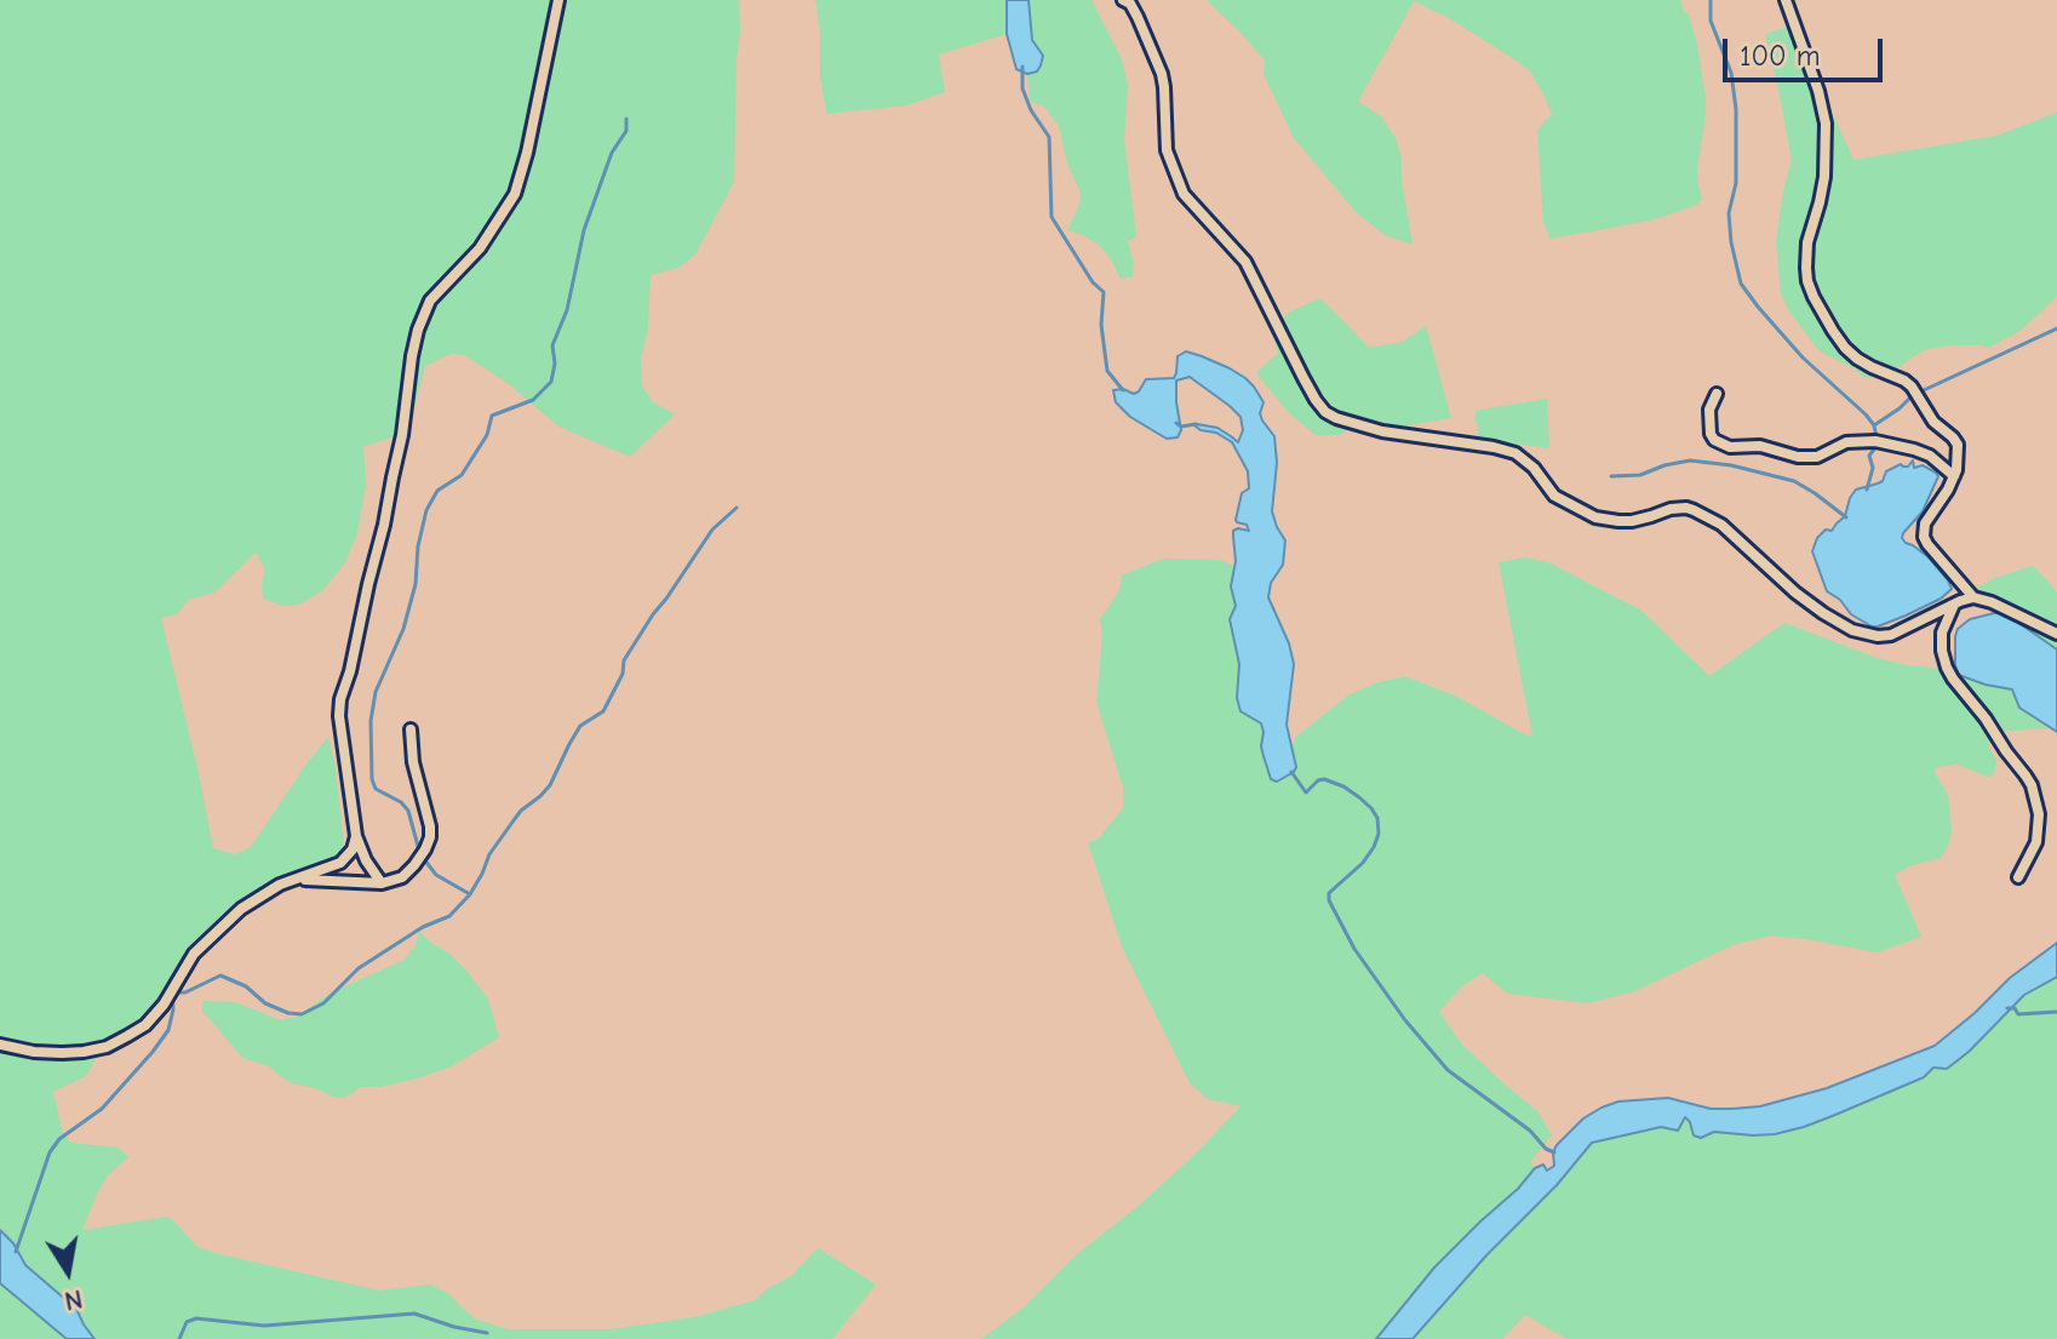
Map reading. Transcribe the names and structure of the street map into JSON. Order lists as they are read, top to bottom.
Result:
{
  "scale_bar": "100 m",
  "north": "bottom"
}
